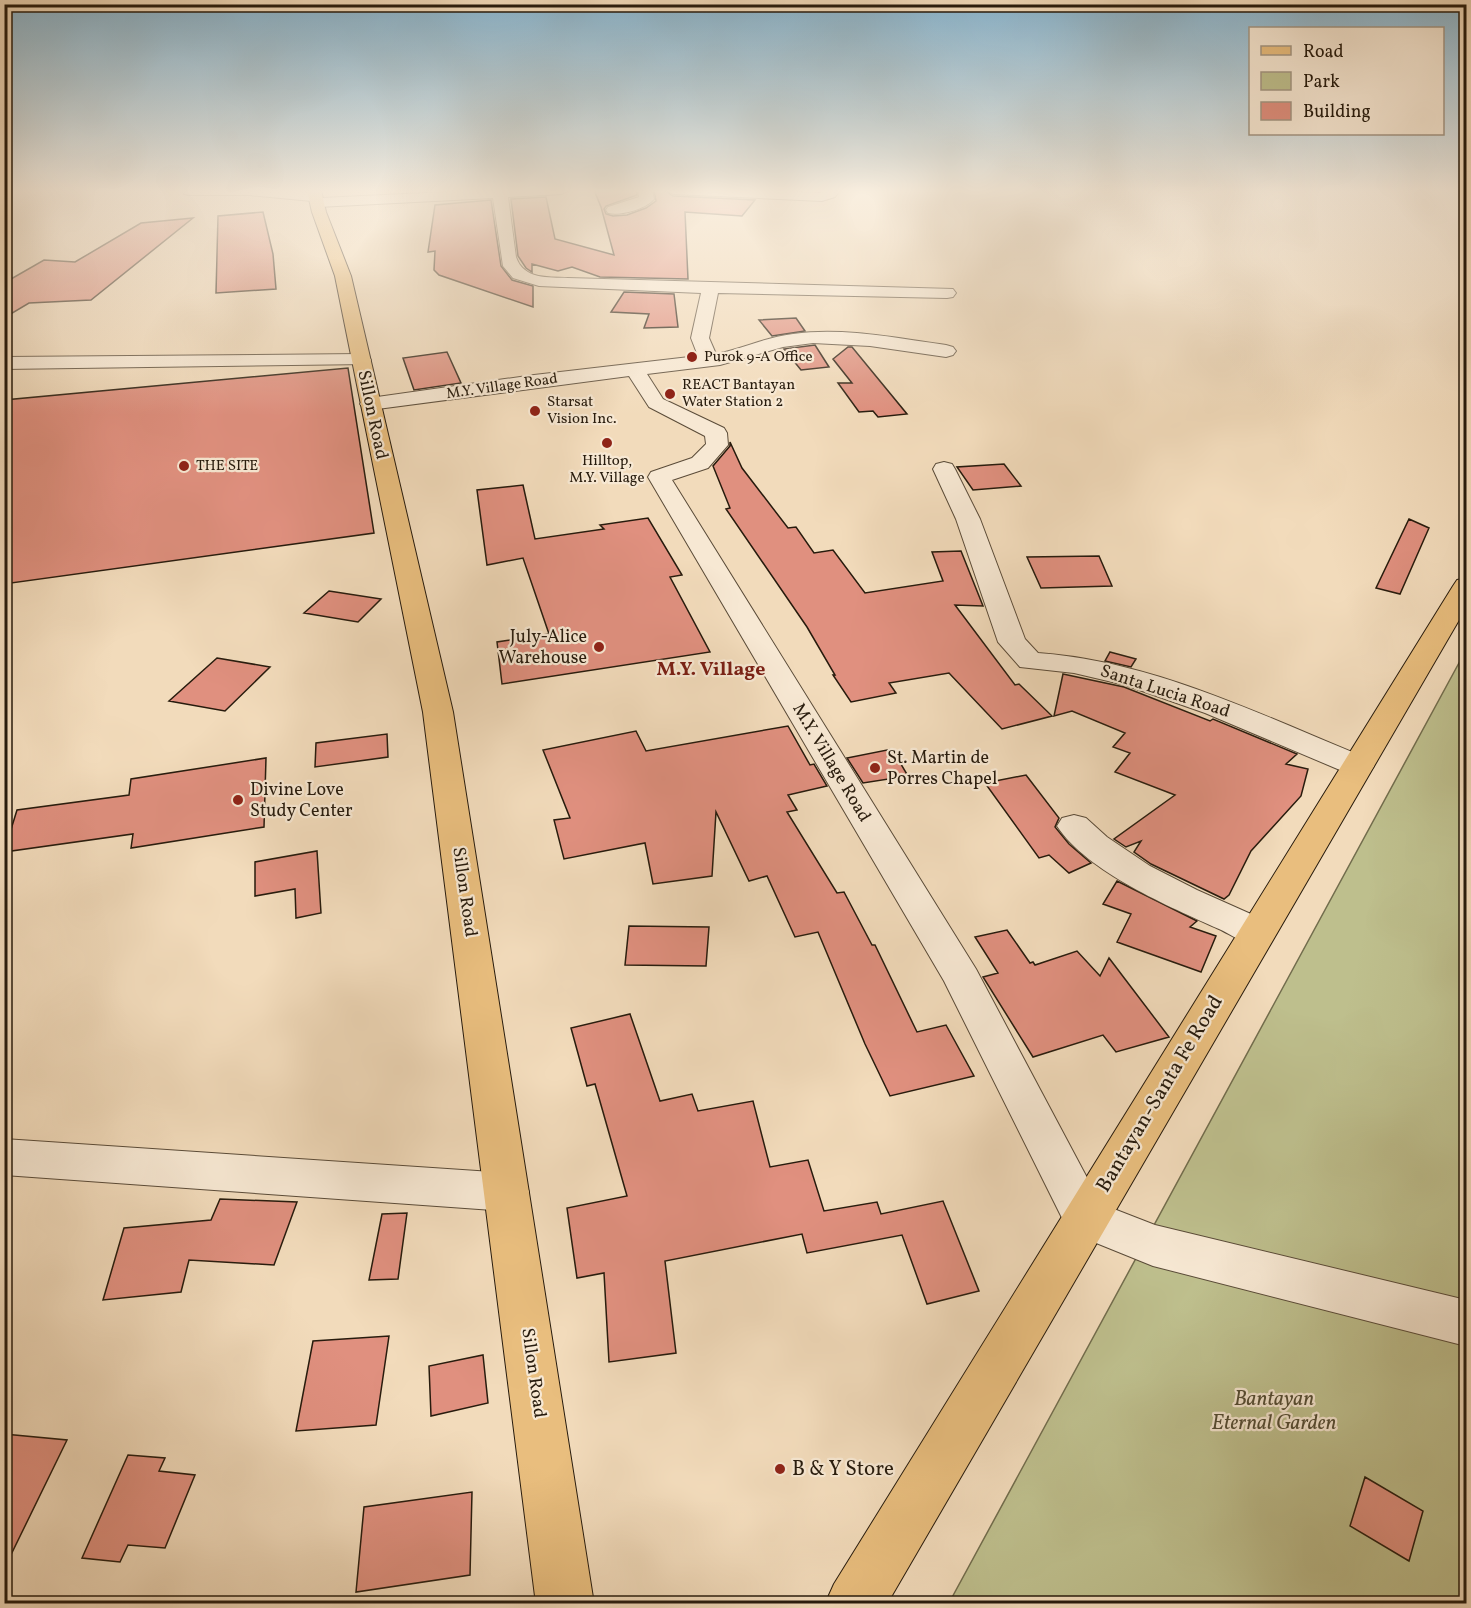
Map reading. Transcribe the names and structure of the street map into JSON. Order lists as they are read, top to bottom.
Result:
{
  "streets": {
    "main road": ["Sillon Road", "Bantayan-Santa Fe Road"],
    "street": ["M.Y. Village Road", "Santa Lucia Road"]
  },
  "crossings": [
    ["M.Y. Village Road", "Sillon Road"],
    ["M.Y. Village Road", "Bantayan-Santa Fe Road"],
    ["Santa Lucia Road", "Bantayan-Santa Fe Road"]
  ],
  "districts": ["M.Y. Village"],
  "parks": ["Bantayan Eternal Garden"],
  "places": [
    "Purok 9-A Office",
    "REACT Bantayan Water Station 2",
    "Starsat Vision Inc.",
    "Hilltop, M.Y. Village",
    "THE SITE",
    "July-Alice Warehouse",
    "St. Martin de Porres Chapel",
    "Divine Love Study Center",
    "B & Y Store"
  ],
  "legend": ["Road", "Park", "Building"]
}
